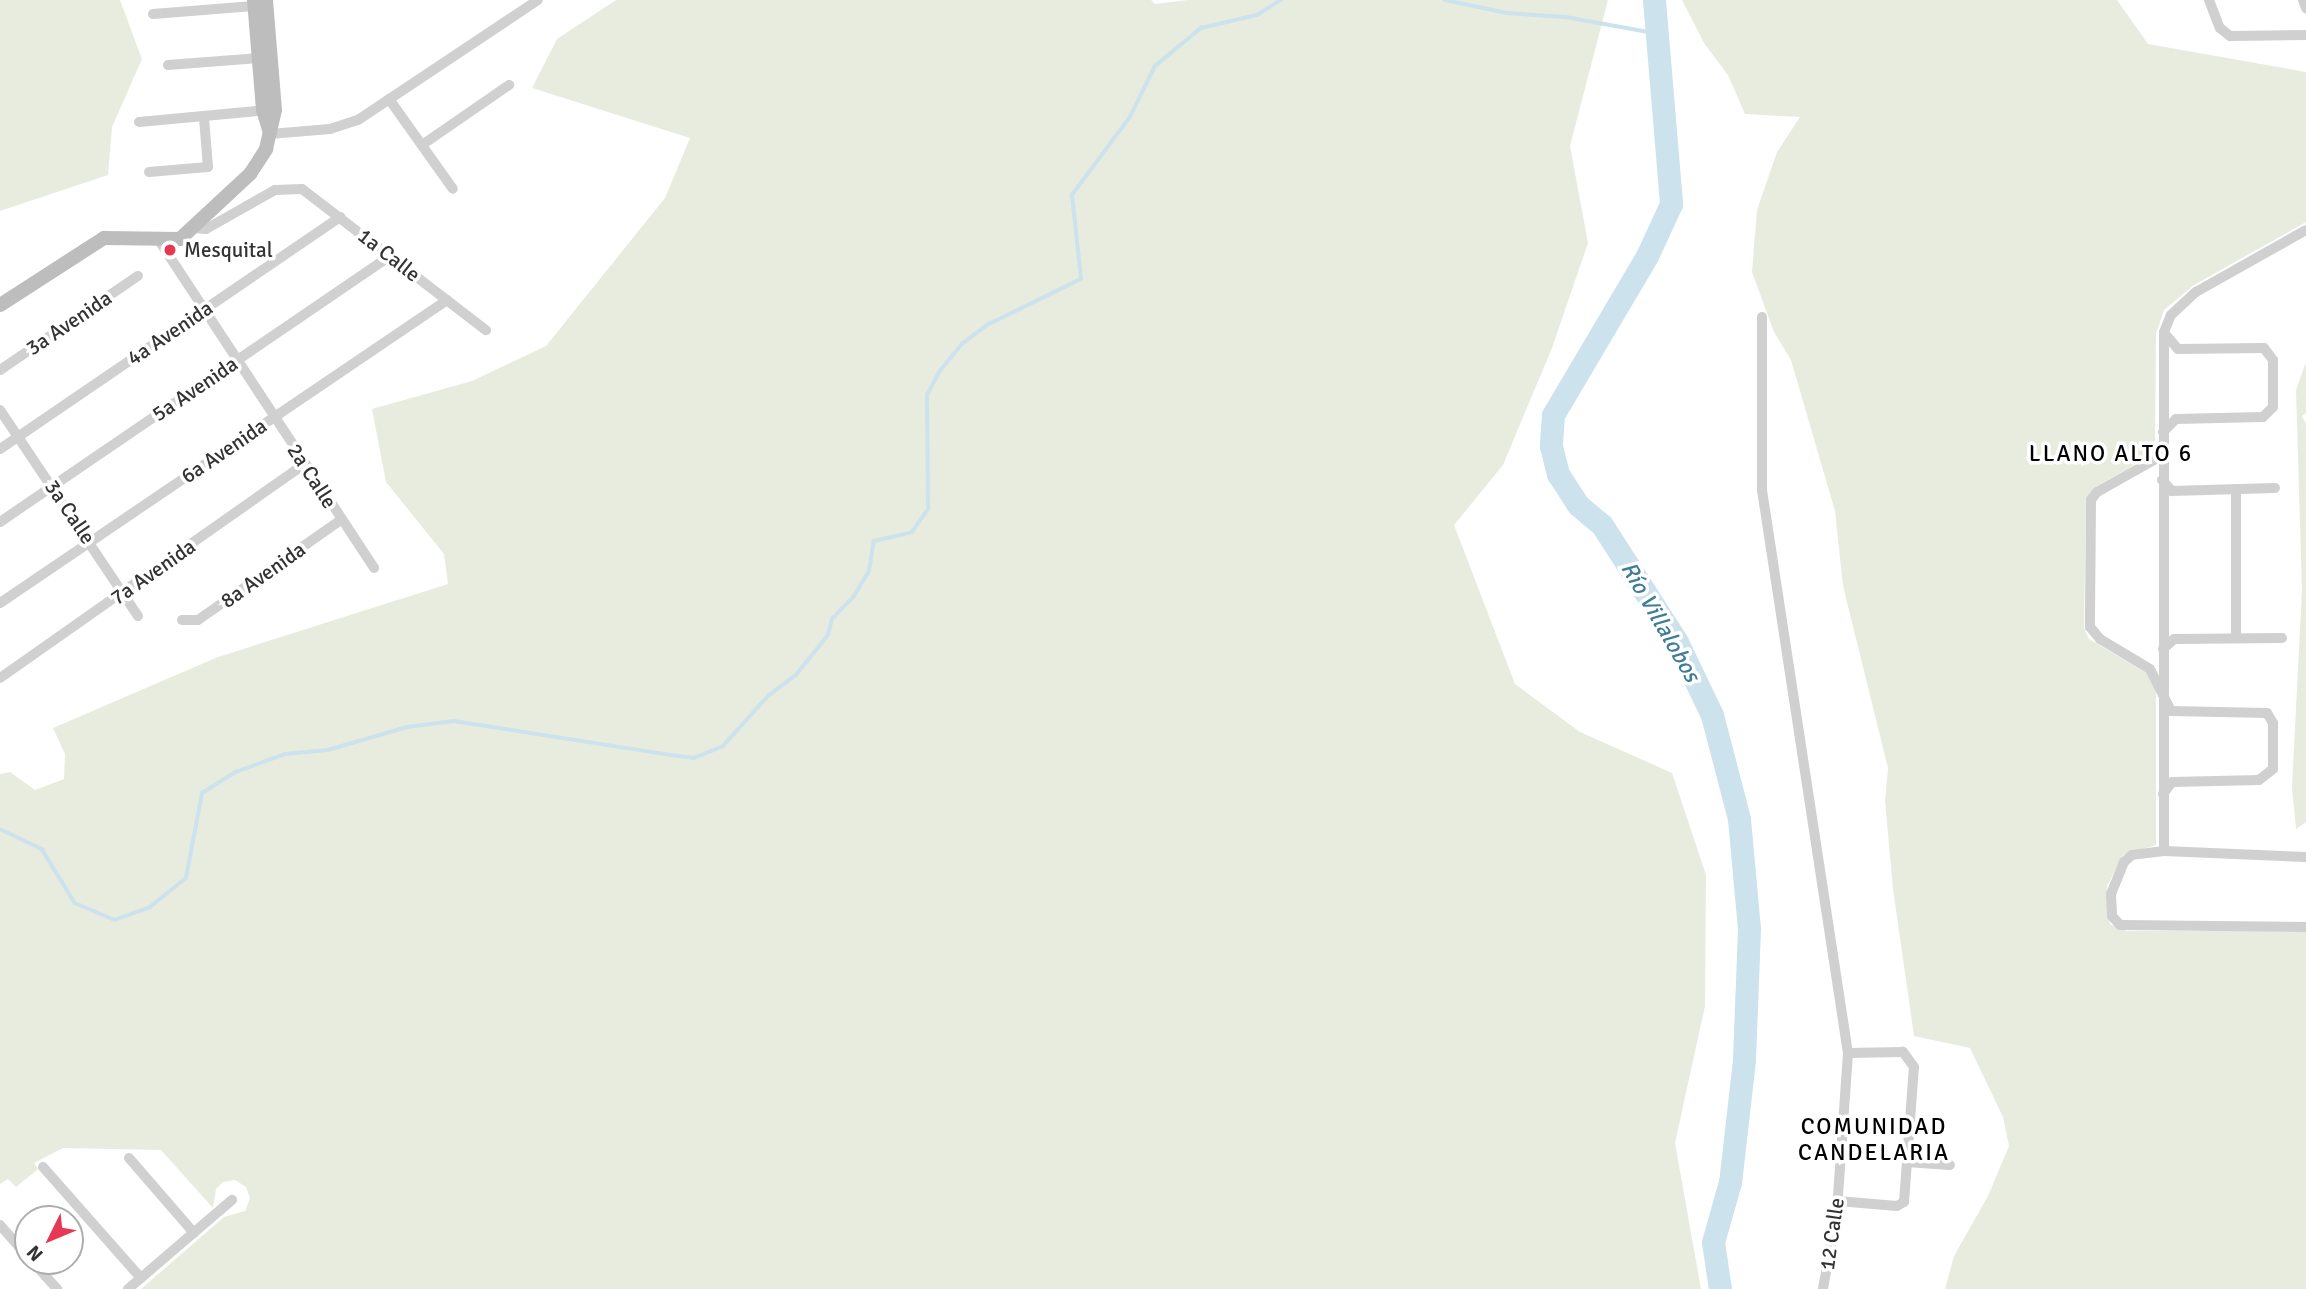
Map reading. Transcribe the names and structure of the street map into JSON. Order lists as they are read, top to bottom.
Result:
{
  "streets": {
    "street": [
      "1a Calle",
      "3a Avenida",
      "4a Avenida",
      "5a Avenida",
      "6a Avenida",
      "2a Calle",
      "3a Calle",
      "7a Avenida",
      "8a Avenida",
      "12 Calle"
    ]
  },
  "crossings": [
    ["1a Calle", "4a Avenida"],
    ["1a Calle", "5a Avenida"],
    ["1a Calle", "6a Avenida"],
    ["4a Avenida", "2a Calle"],
    ["4a Avenida", "3a Calle"],
    ["5a Avenida", "2a Calle"],
    ["5a Avenida", "3a Calle"],
    ["6a Avenida", "2a Calle"],
    ["6a Avenida", "3a Calle"],
    ["2a Calle", "7a Avenida"],
    ["2a Calle", "8a Avenida"],
    ["3a Calle", "7a Avenida"]
  ],
  "districts": ["LLANO ALTO 6", "COMUNIDAD CANDELARIA"],
  "water": ["Río Villalobos"],
  "places": ["Mesquital"],
  "north": "bottom left"
}
